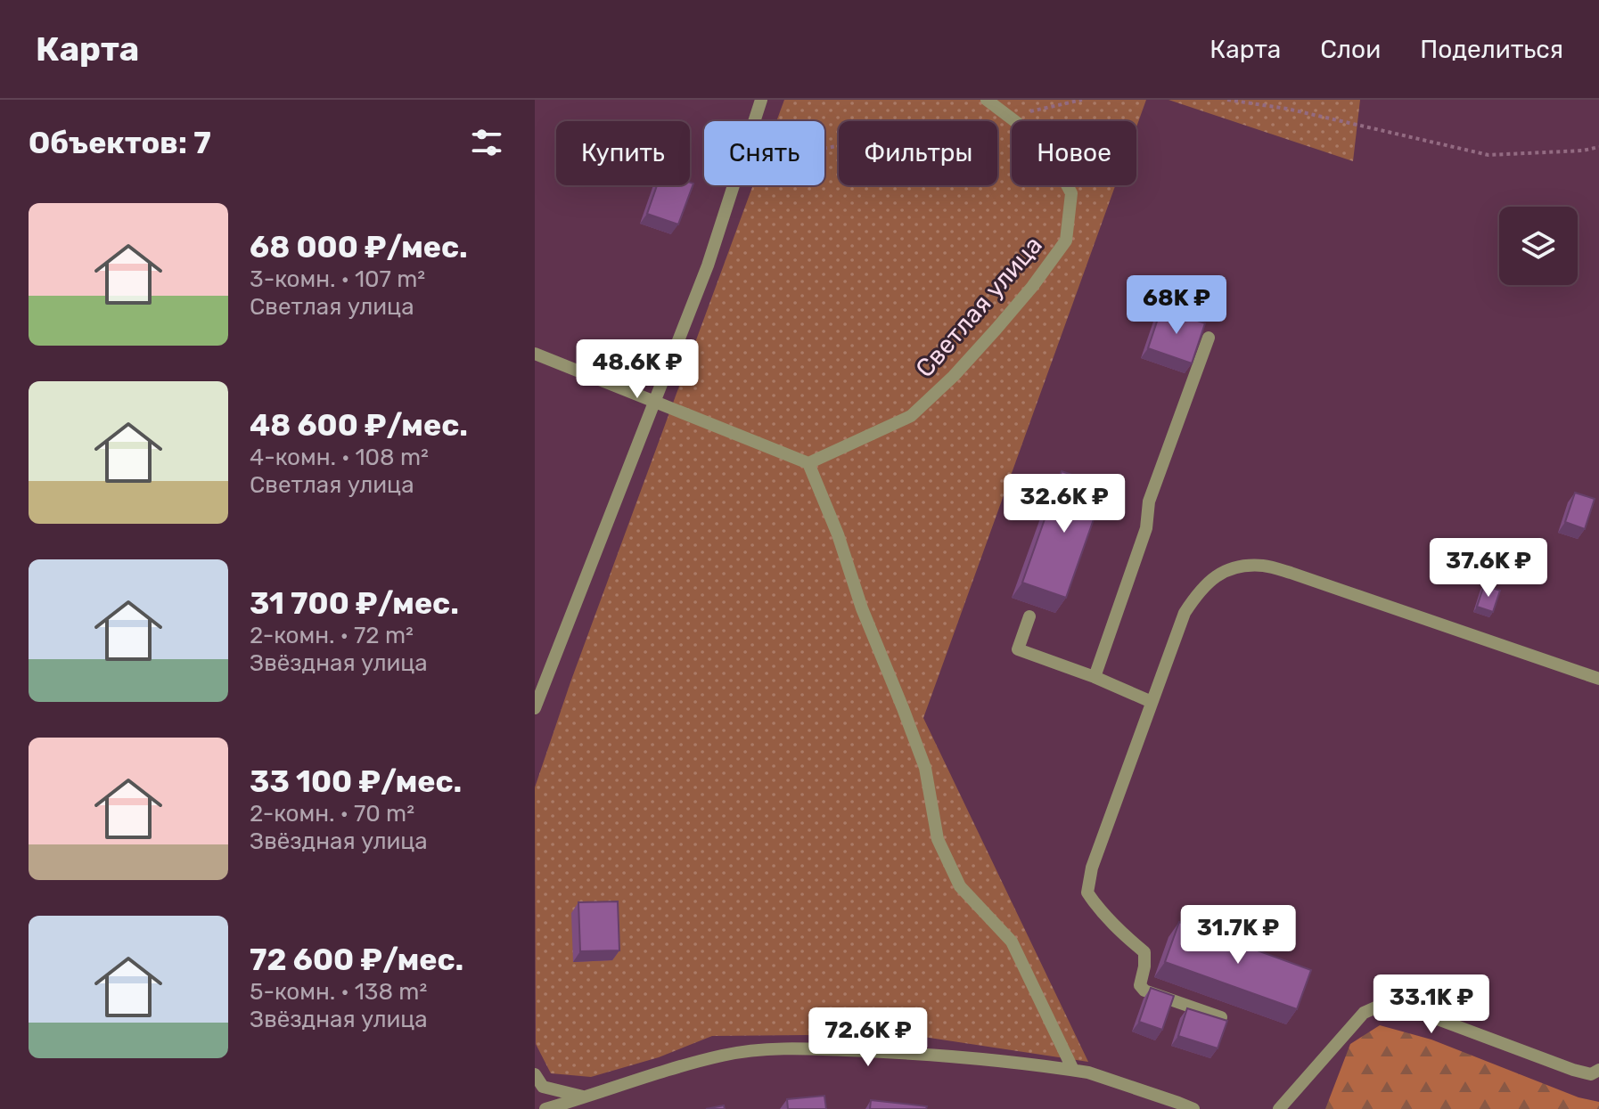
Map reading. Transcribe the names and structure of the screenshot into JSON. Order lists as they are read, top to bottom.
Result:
{
  "streets": {
    "street": ["Светлая улица"]
  },
  "page": {
    "header": "Карта",
    "nav": ["Карта", "Слои", "Поделиться"],
    "heading": "Объектов: 7",
    "chip": [
      "Купить",
      "Снять",
      "Фильтры",
      "Новое"
    ],
    "list": [
      {
        "name": "68 000 ₽/мес.",
        "note": "3-комн. · 107 m² · Светлая улица"
      },
      {
        "name": "48 600 ₽/мес.",
        "note": "4-комн. · 108 m² · Светлая улица"
      },
      {
        "name": "31 700 ₽/мес.",
        "note": "2-комн. · 72 m² · Звёздная улица"
      },
      {
        "name": "33 100 ₽/мес.",
        "note": "2-комн. · 70 m² · Звёздная улица"
      },
      {
        "name": "72 600 ₽/мес.",
        "note": "5-комн. · 138 m² · Звёздная улица"
      }
    ],
    "price": [
      "68K ₽",
      "48.6K ₽",
      "32.6K ₽",
      "37.6K ₽",
      "31.7K ₽",
      "33.1K ₽",
      "72.6K ₽"
    ]
  }
}
